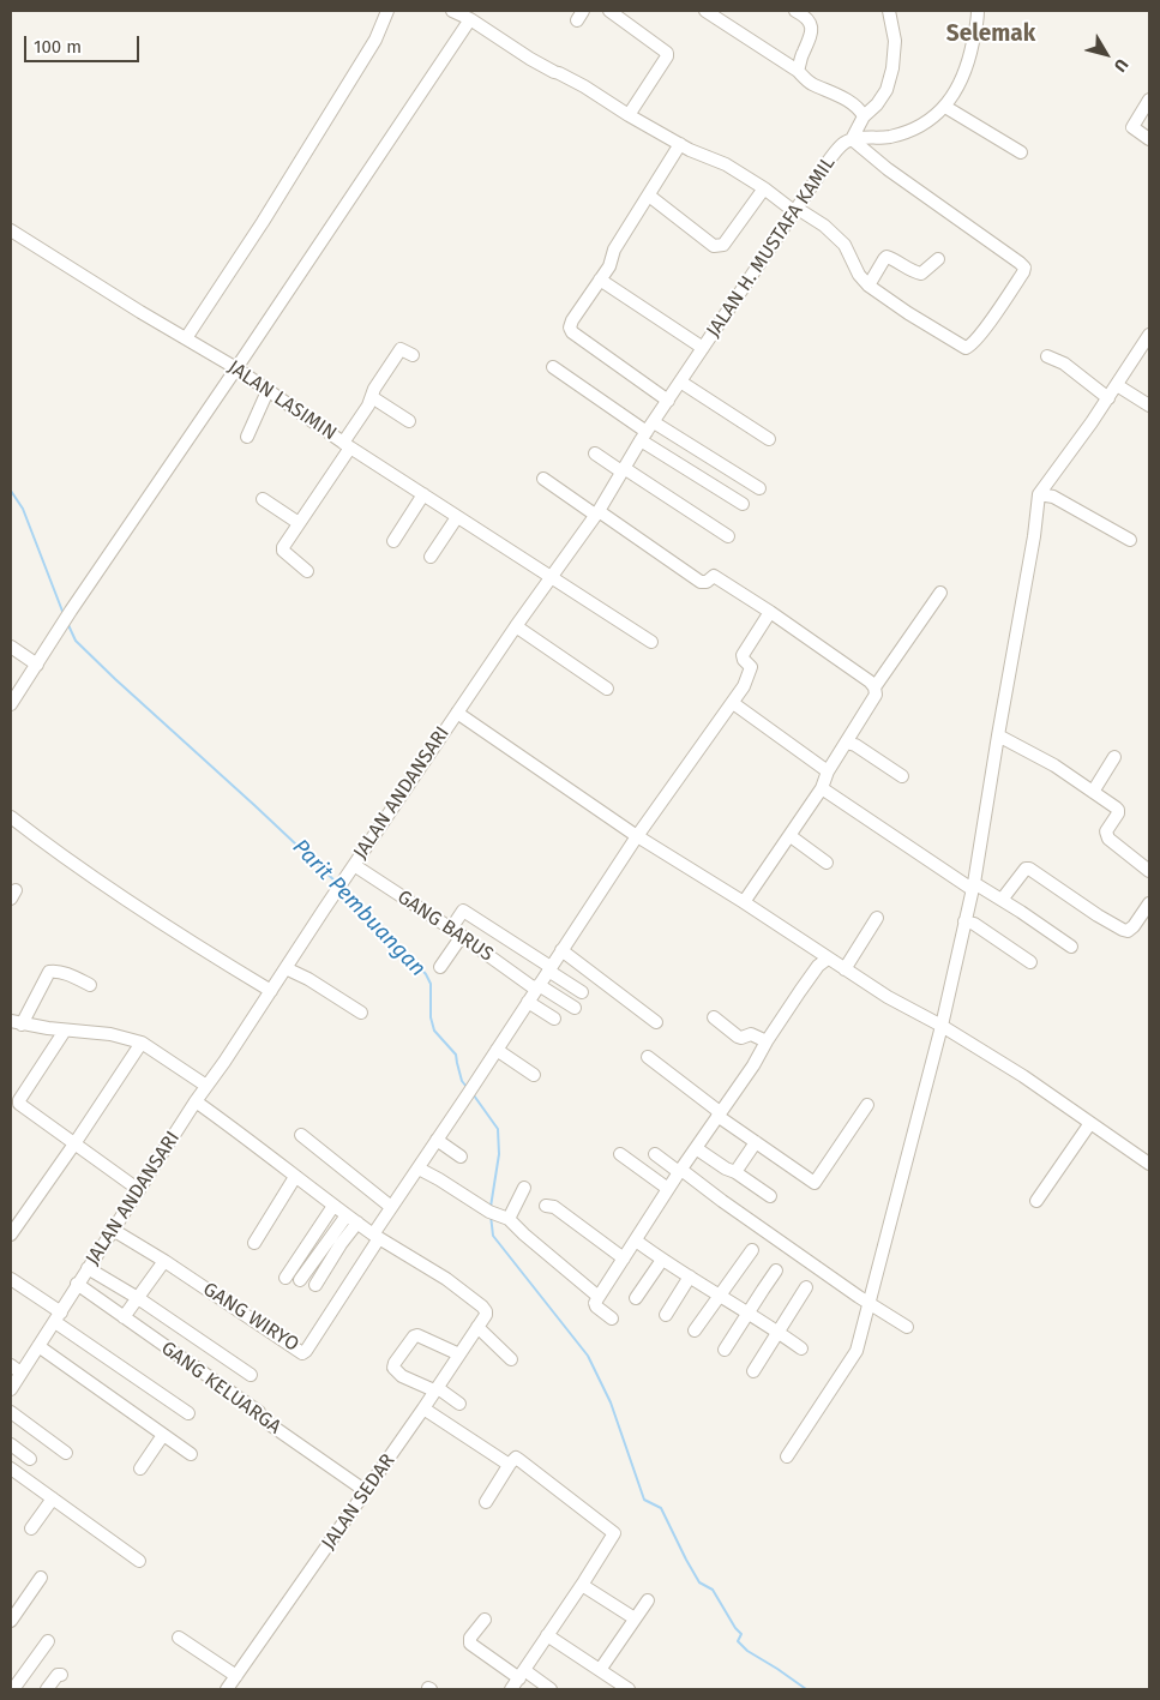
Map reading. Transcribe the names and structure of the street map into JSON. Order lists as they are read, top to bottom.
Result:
{
  "streets": {
    "street": [
      "JALAN H. MUSTAFA KAMIL",
      "JALAN LASIMIN",
      "JALAN ANDANSARI",
      "GANG BARUS",
      "GANG WIRYO",
      "GANG KELUARGA",
      "JALAN SEDAR"
    ]
  },
  "crossings": [
    ["JALAN H. MUSTAFA KAMIL", "JALAN ANDANSARI"],
    ["JALAN LASIMIN", "JALAN ANDANSARI"],
    ["JALAN ANDANSARI", "GANG BARUS"],
    ["JALAN ANDANSARI", "GANG WIRYO"],
    ["JALAN ANDANSARI", "GANG KELUARGA"],
    ["GANG WIRYO", "JALAN SEDAR"],
    ["GANG KELUARGA", "JALAN SEDAR"]
  ],
  "districts": ["Selemak"],
  "water": ["Parit Pembuangan"],
  "scale_bar": "100 m",
  "north": "bottom right"
}
